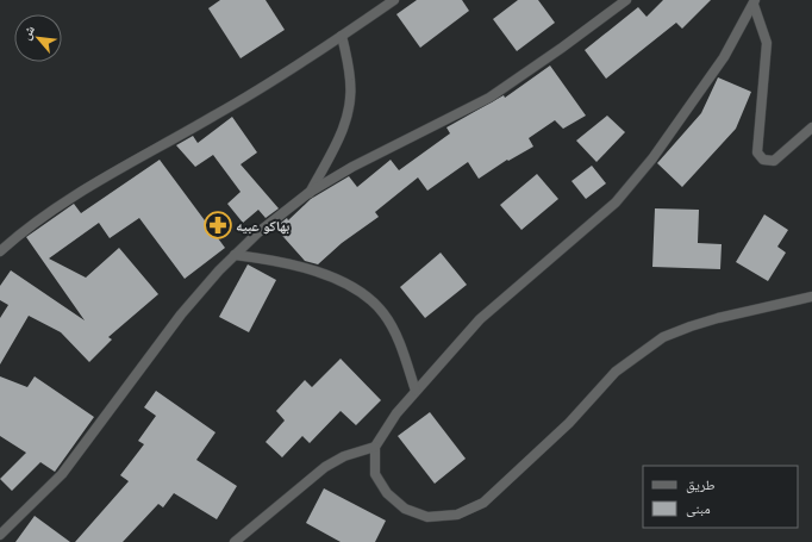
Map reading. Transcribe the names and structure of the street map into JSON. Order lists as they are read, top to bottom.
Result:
{
  "places": {
    "pharmacy": ["بهاكو عبيه"]
  },
  "legend": ["طريق", "مبنى"],
  "north": "top left"
}
